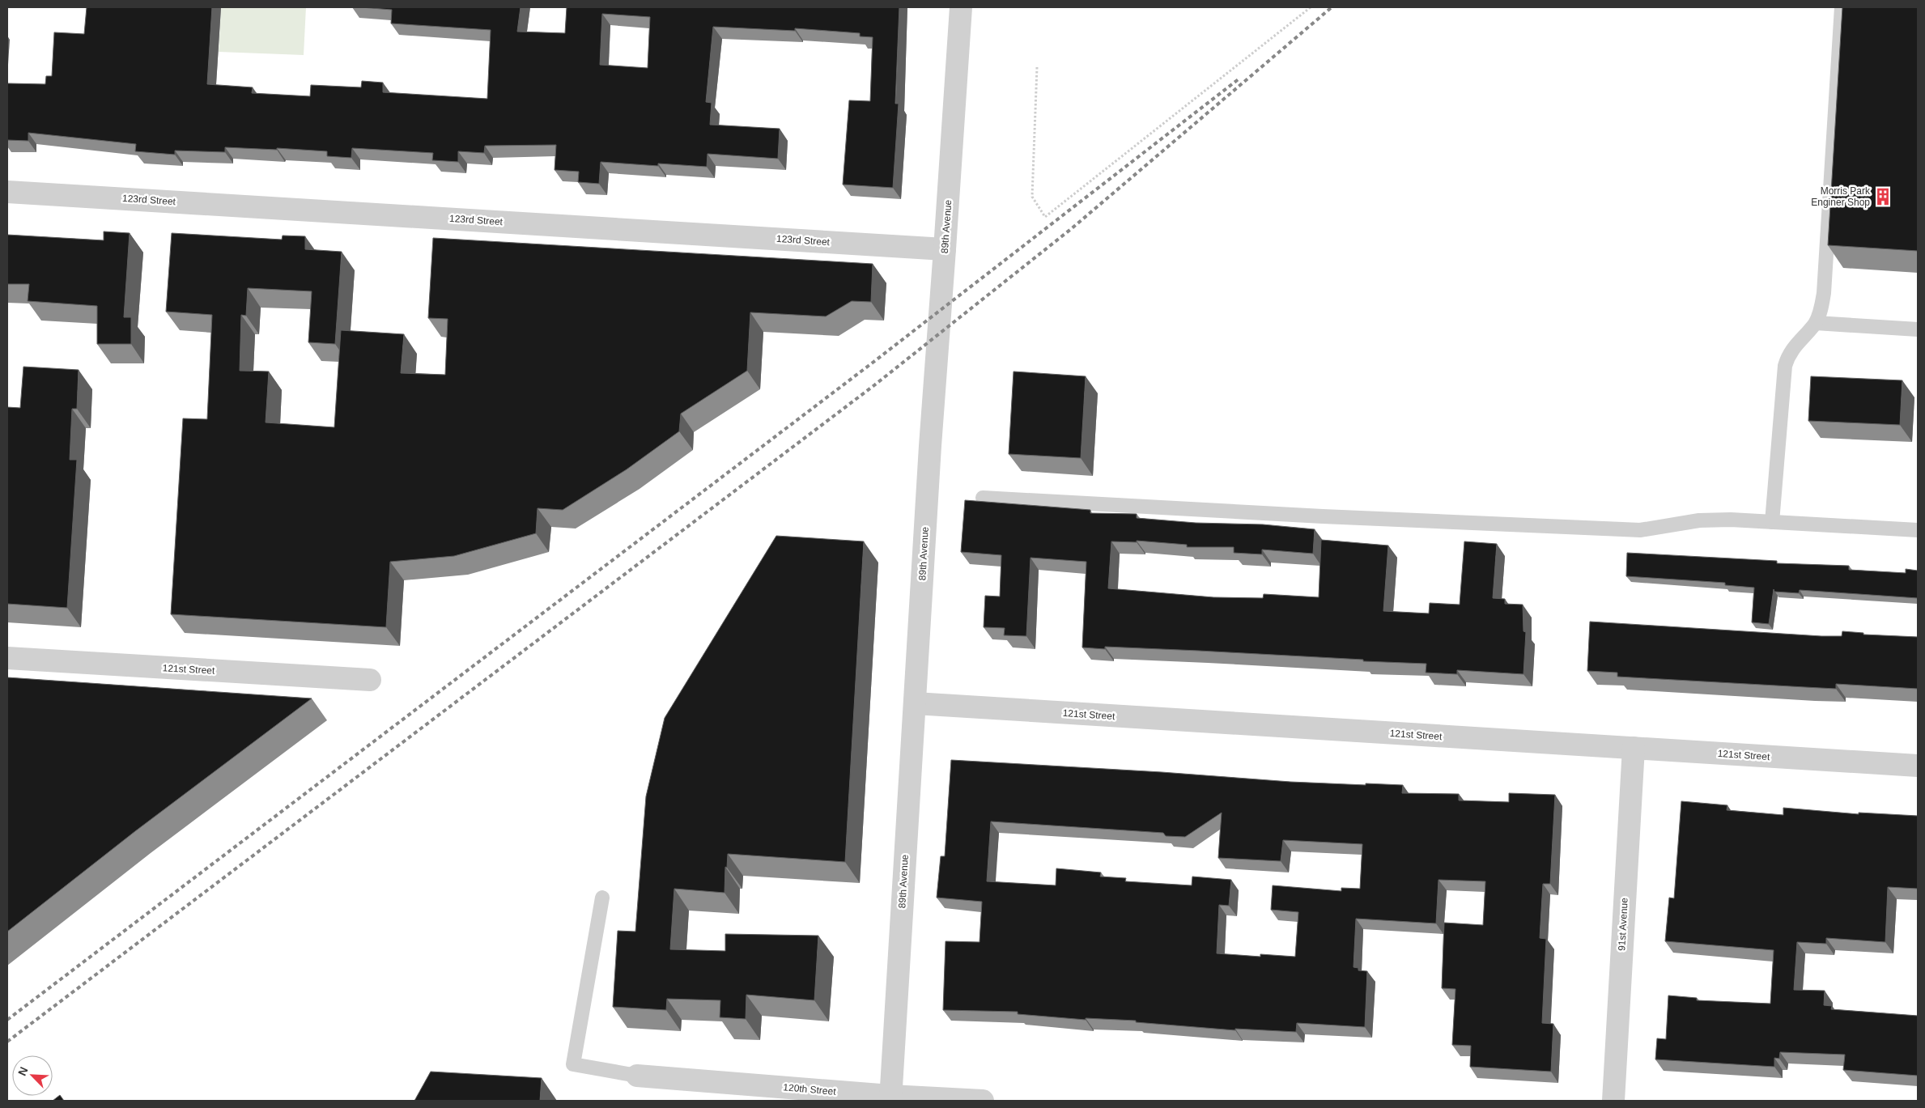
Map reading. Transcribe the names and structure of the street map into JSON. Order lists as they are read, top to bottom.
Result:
{
  "streets": {
    "street": [
      "123rd Street",
      "89th Avenue",
      "121st Street",
      "91st Avenue",
      "120th Street"
    ]
  },
  "crossings": [
    ["123rd Street", "89th Avenue"],
    ["89th Avenue", "121st Street"],
    ["89th Avenue", "120th Street"],
    ["121st Street", "91st Avenue"]
  ],
  "places": {
    "building": ["Morris Park Enginer Shop"]
  },
  "north": "top left"
}
